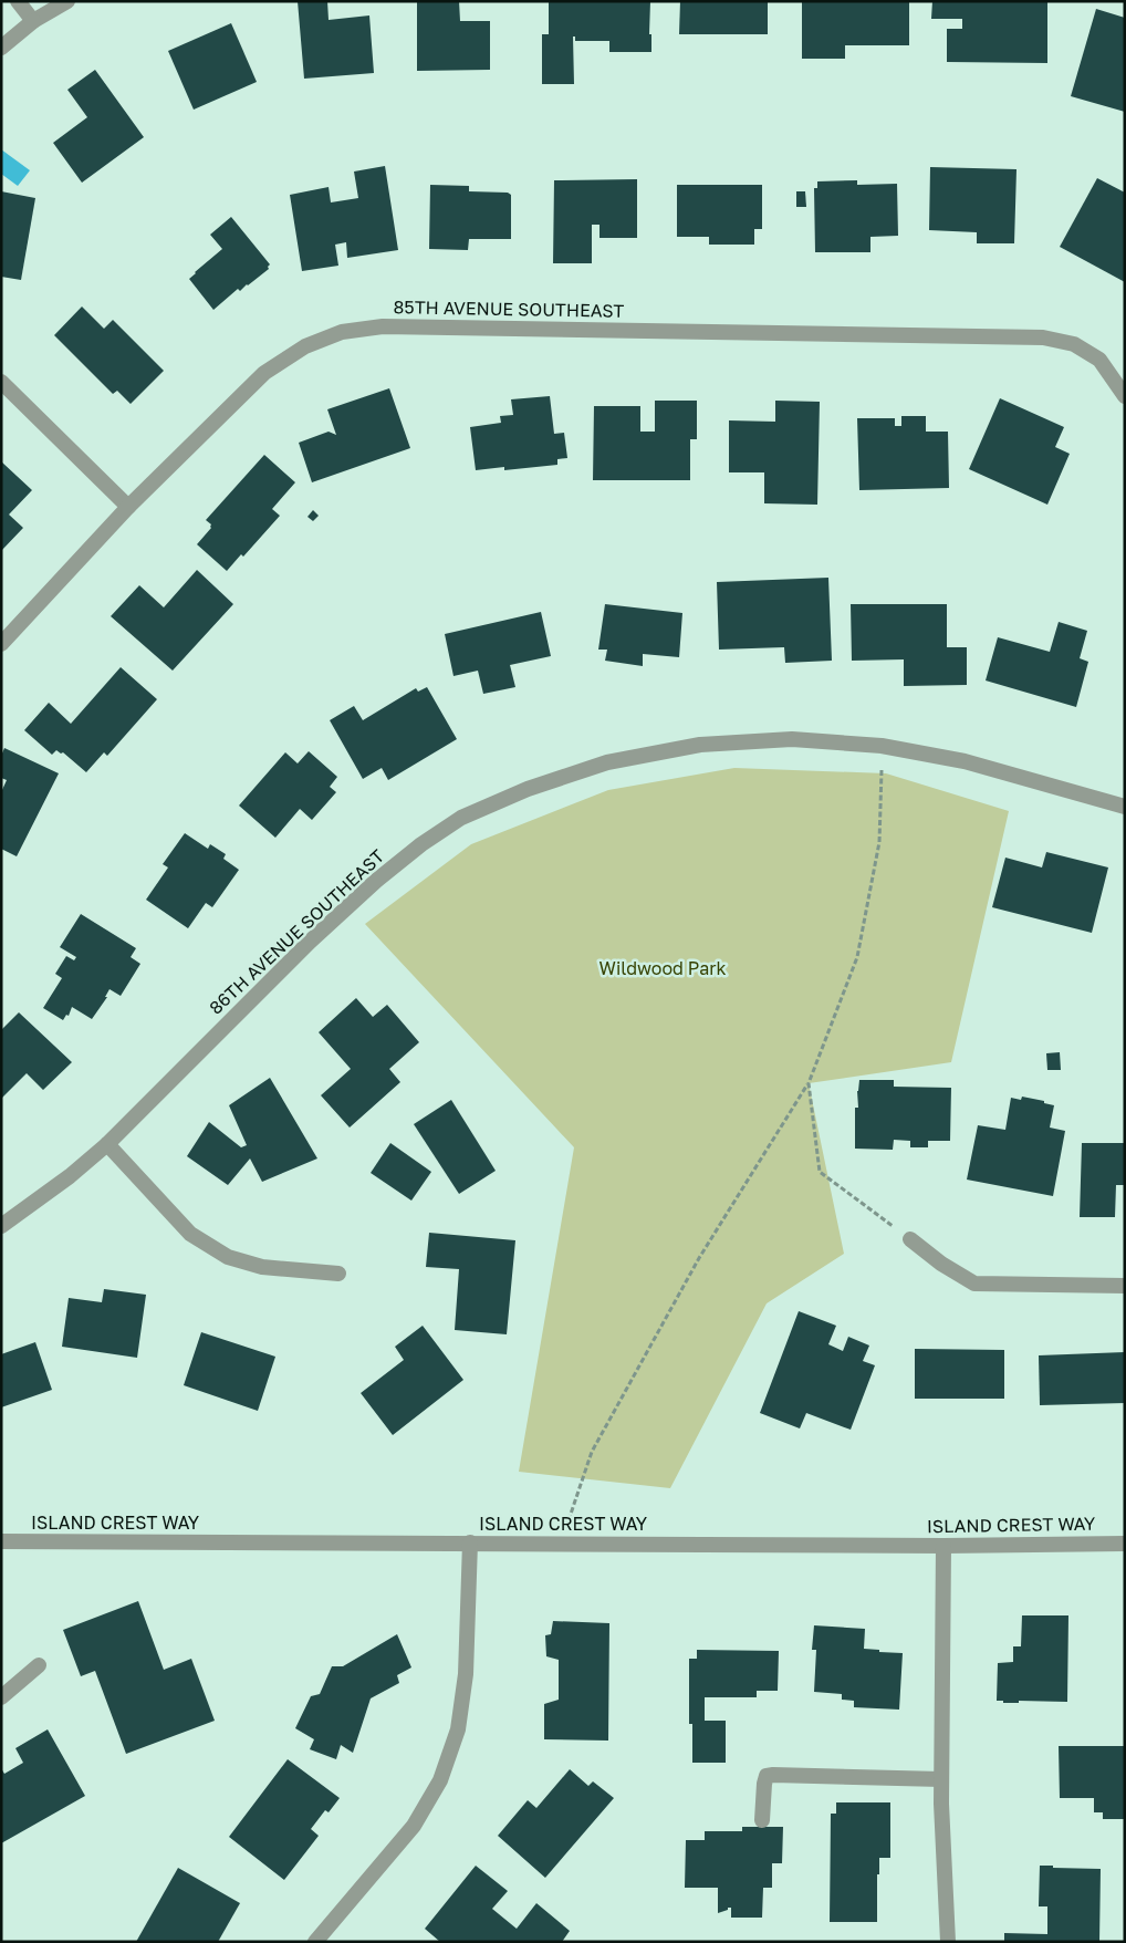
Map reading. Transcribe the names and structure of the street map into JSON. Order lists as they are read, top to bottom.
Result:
{
  "streets": {
    "street": ["85TH AVENUE SOUTHEAST", "86TH AVENUE SOUTHEAST", "ISLAND CREST WAY"]
  },
  "parks": ["Wildwood Park"]
}
